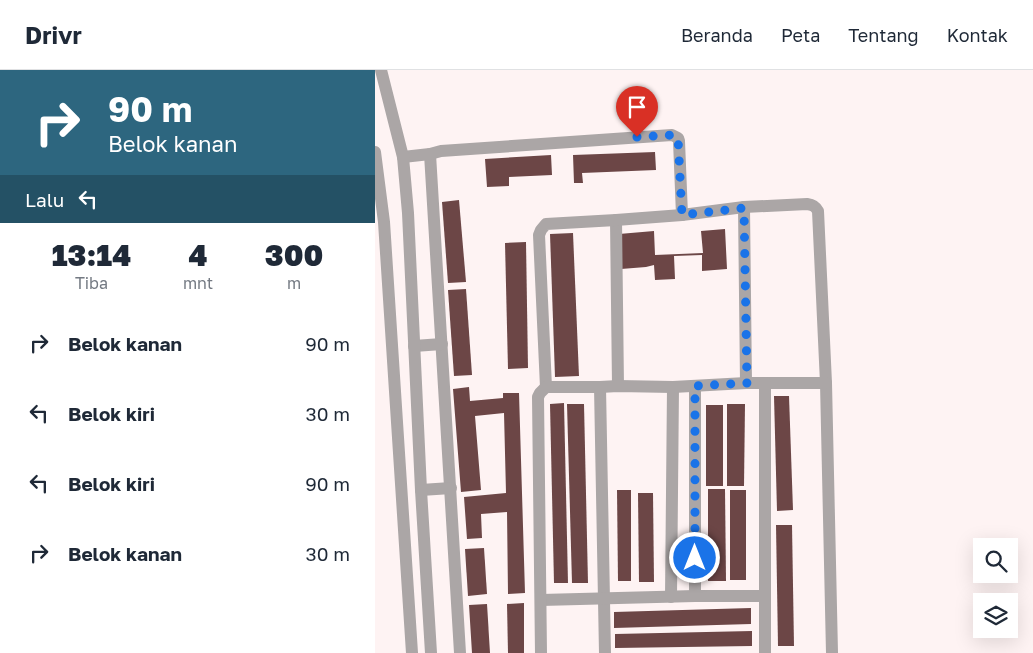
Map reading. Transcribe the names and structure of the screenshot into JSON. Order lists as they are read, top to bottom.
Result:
{
  "page": {
    "header": "Drivr",
    "nav": [
      "Beranda",
      "Peta",
      "Tentang",
      "Kontak"
    ],
    "turn": ["90 m", "Belok kanan"],
    "then": "Lalu",
    "eta": [
      "13:14",
      "Tiba",
      "4",
      "mnt",
      "300",
      "m"
    ],
    "list": [
      {
        "name": "Belok kanan",
        "value": "90 m"
      },
      {
        "name": "Belok kiri",
        "value": "30 m"
      },
      {
        "name": "Belok kiri",
        "value": "90 m"
      },
      {
        "name": "Belok kanan",
        "value": "30 m"
      }
    ]
  }
}
